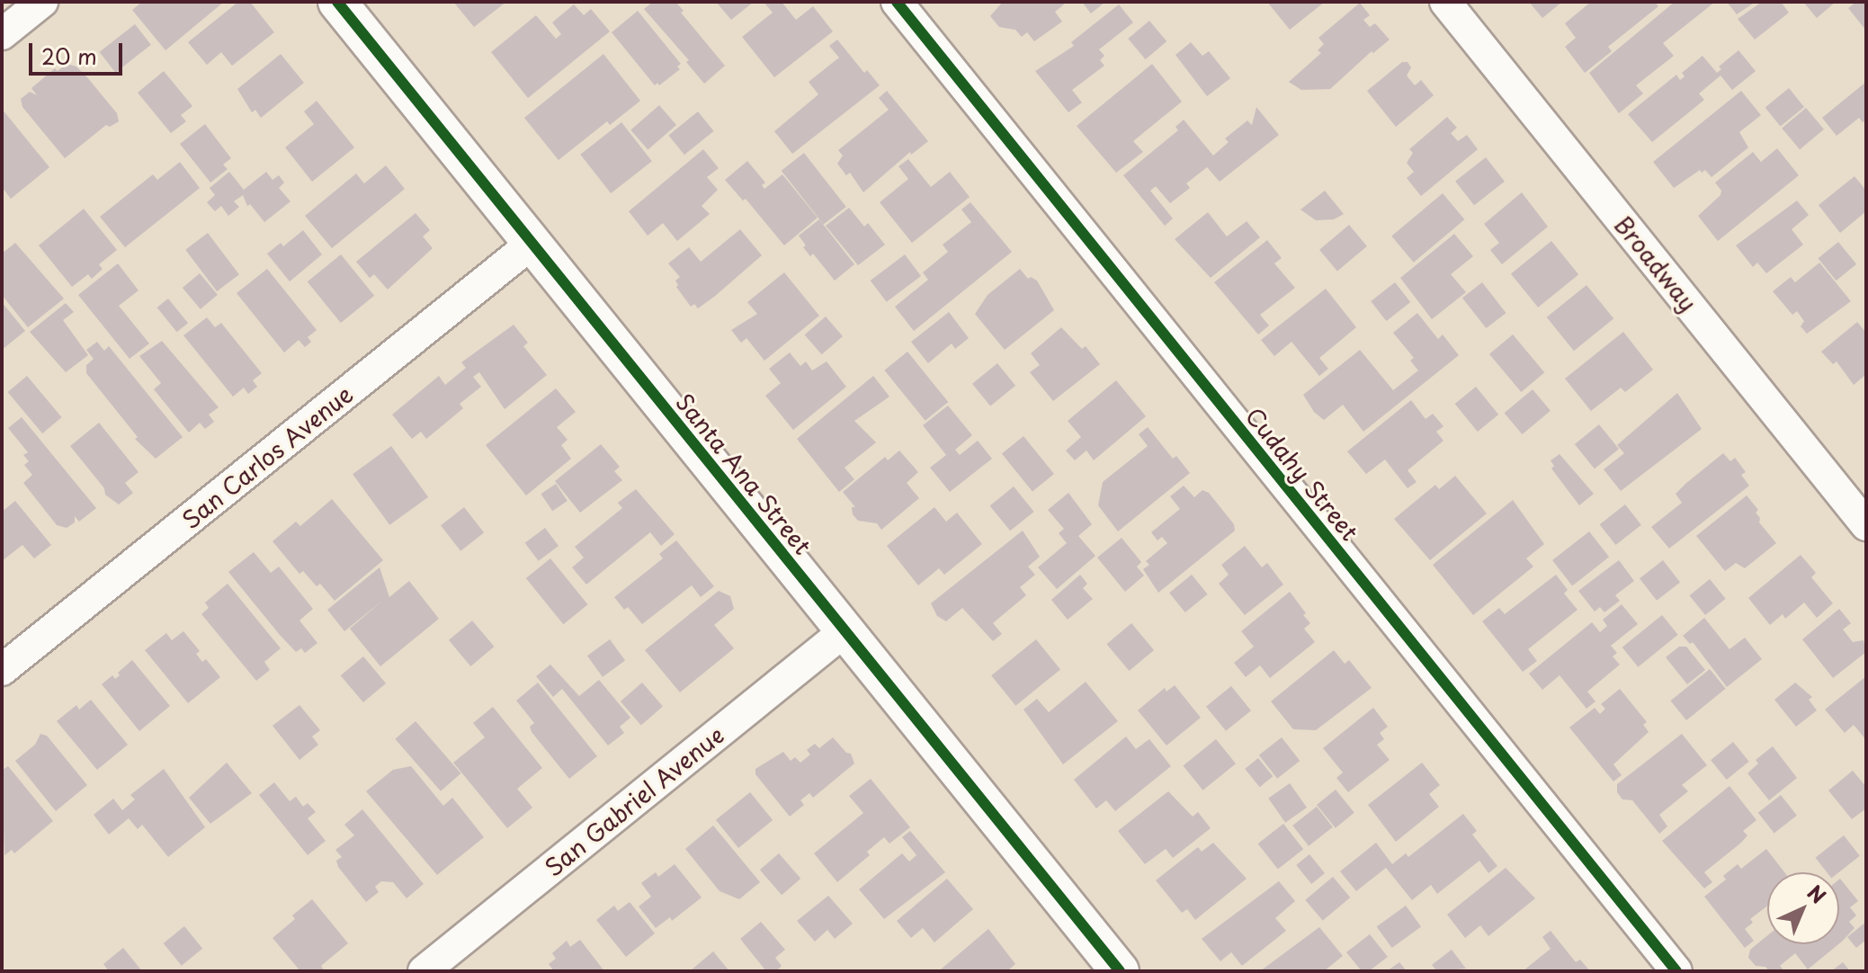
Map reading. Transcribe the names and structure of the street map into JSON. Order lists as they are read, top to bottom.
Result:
{
  "streets": {
    "street": [
      "Broadway",
      "San Carlos Avenue",
      "Santa Ana Street",
      "Cudahy Street",
      "San Gabriel Avenue"
    ]
  },
  "crossings": [
    ["San Carlos Avenue", "Santa Ana Street"],
    ["Santa Ana Street", "San Gabriel Avenue"]
  ],
  "scale_bar": "20 m",
  "north": "top right"
}
